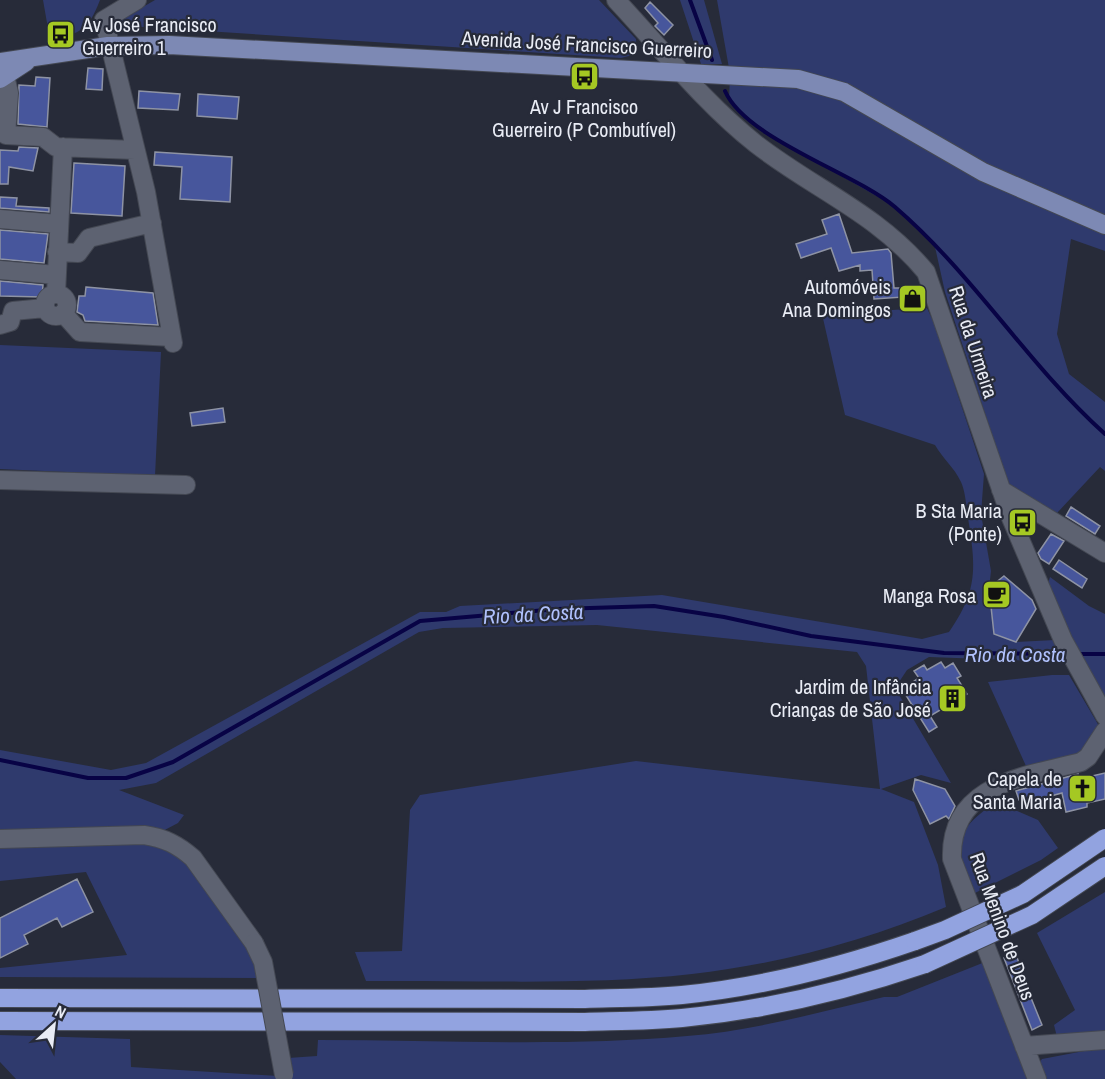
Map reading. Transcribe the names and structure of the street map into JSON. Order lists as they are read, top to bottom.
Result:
{
  "streets": {
    "main road": ["Avenida José Francisco Guerreiro"],
    "street": ["Rua da Urmeira", "Rua Menino de Deus"]
  },
  "crossings": [
    ["Avenida José Francisco Guerreiro", "Rua da Urmeira"]
  ],
  "water": ["Rio da Costa"],
  "places": {
    "bus stop": ["Av José Francisco Guerreiro 1", "Av J Francisco Guerreiro (P Combutível)", "B Sta Maria (Ponte)"],
    "shop": ["Automóveis Ana Domingos"],
    "cafe": ["Manga Rosa"],
    "building": ["Jardim de Infância Crianças de São José"],
    "church": ["Capela de Santa Maria"]
  },
  "north": "top right"
}
